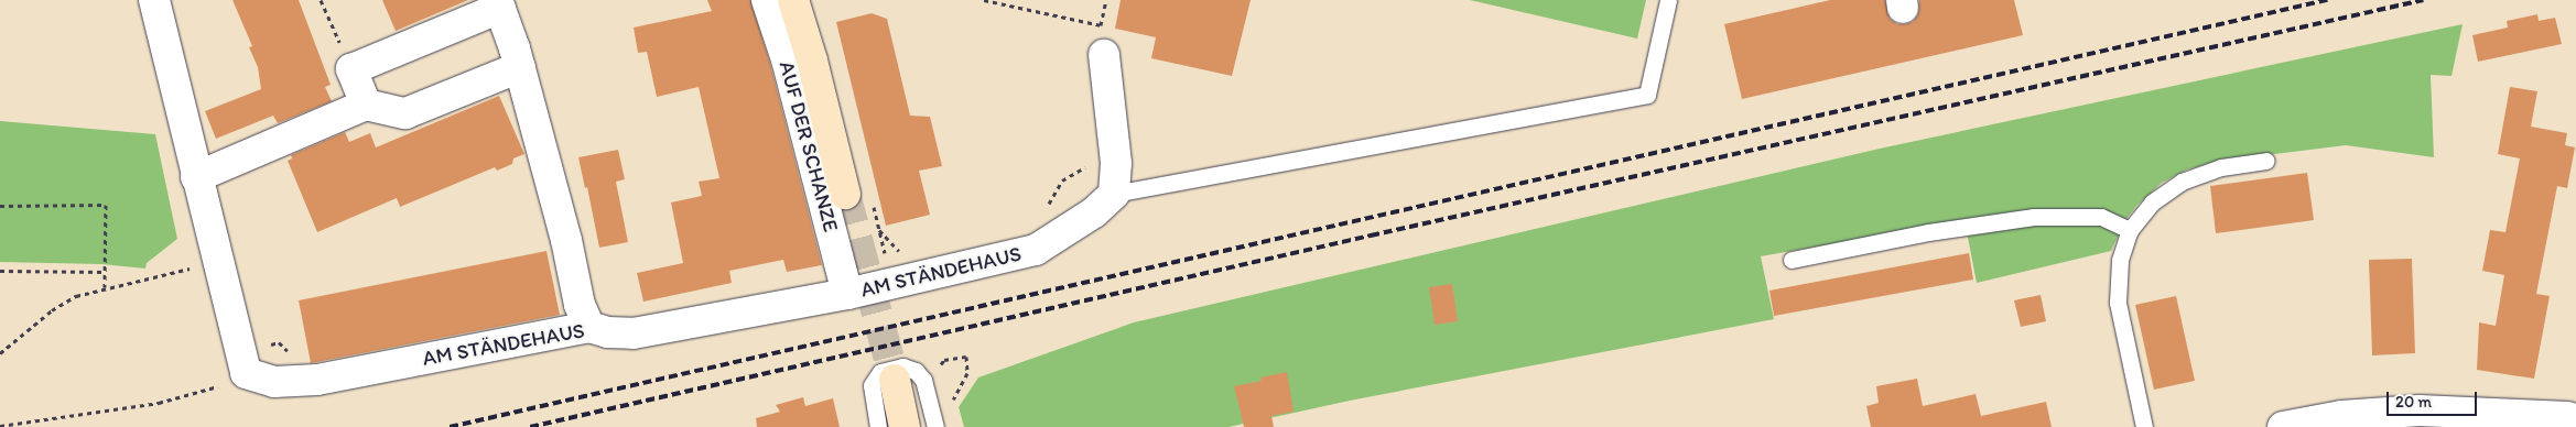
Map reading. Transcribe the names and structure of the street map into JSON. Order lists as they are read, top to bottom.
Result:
{
  "streets": {
    "main road": ["AUF DER SCHANZE"],
    "street": ["AM STÄNDEHAUS"]
  },
  "crossings": [
    ["AUF DER SCHANZE", "AM STÄNDEHAUS"]
  ],
  "scale_bar": "20 m"
}
